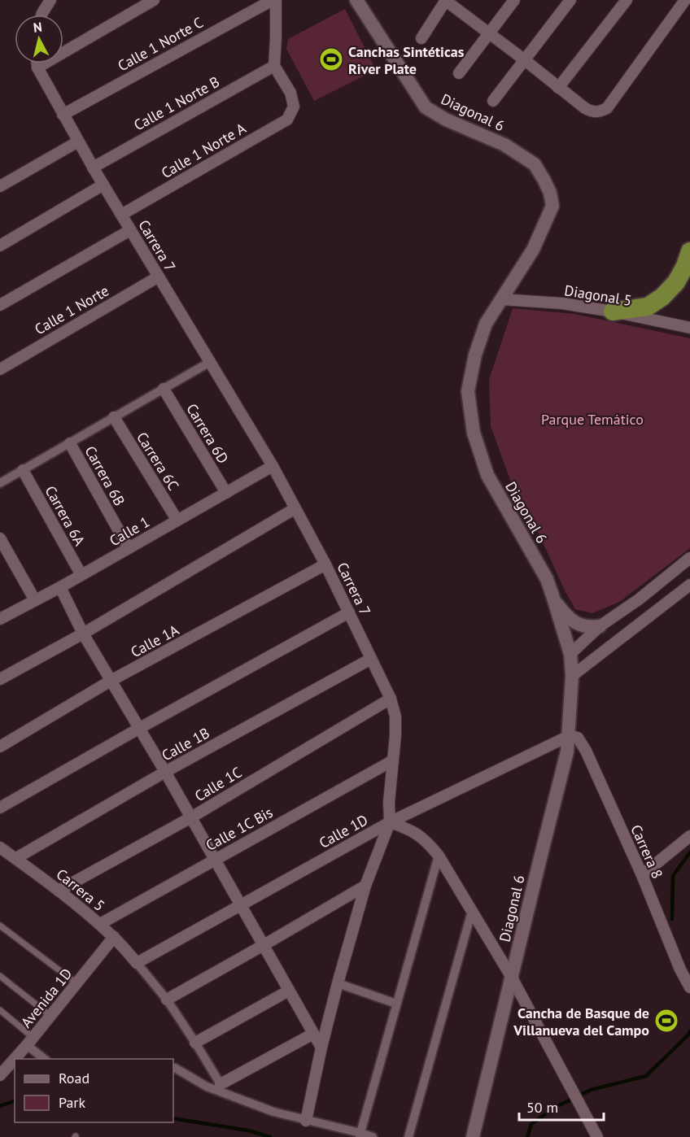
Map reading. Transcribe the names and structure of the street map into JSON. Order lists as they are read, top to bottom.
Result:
{
  "streets": {
    "street": [
      "Calle 1 Norte C",
      "Calle 1 Norte B",
      "Diagonal 6",
      "Calle 1 Norte A",
      "Carrera 7",
      "Diagonal 5",
      "Calle 1 Norte",
      "Carrera 6D",
      "Carrera 6C",
      "Carrera 6B",
      "Carrera 6A",
      "Calle 1",
      "Calle 1A",
      "Calle 1B",
      "Calle 1C",
      "Calle 1C Bis",
      "Calle 1D",
      "Carrera 8",
      "Carrera 5",
      "Avenida 1D"
    ]
  },
  "crossings": [
    ["Calle 1 Norte C", "Carrera 7"],
    ["Calle 1 Norte B", "Calle 1 Norte A"],
    ["Calle 1 Norte B", "Carrera 7"],
    ["Diagonal 6", "Diagonal 5"],
    ["Diagonal 6", "Calle 1D"],
    ["Diagonal 6", "Carrera 8"],
    ["Calle 1 Norte A", "Carrera 7"],
    ["Carrera 7", "Calle 1 Norte"],
    ["Carrera 7", "Calle 1"],
    ["Carrera 7", "Calle 1A"],
    ["Carrera 7", "Calle 1B"],
    ["Carrera 7", "Calle 1C"],
    ["Carrera 7", "Calle 1C Bis"],
    ["Carrera 7", "Calle 1D"],
    ["Carrera 6D", "Calle 1"],
    ["Carrera 6C", "Calle 1"],
    ["Carrera 6B", "Calle 1"],
    ["Carrera 6A", "Calle 1"],
    ["Calle 1B", "Carrera 5"],
    ["Calle 1C", "Carrera 5"],
    ["Calle 1C Bis", "Carrera 5"],
    ["Calle 1D", "Carrera 8"],
    ["Calle 1D", "Carrera 5"],
    ["Carrera 5", "Avenida 1D"]
  ],
  "parks": ["Parque Temático"],
  "places": {
    "sports": ["Canchas Sintéticas River Plate", "Cancha de Basque de Villanueva del Campo"]
  },
  "legend": ["Road", "Park"],
  "scale_bar": "50 m",
  "north": "top"
}
